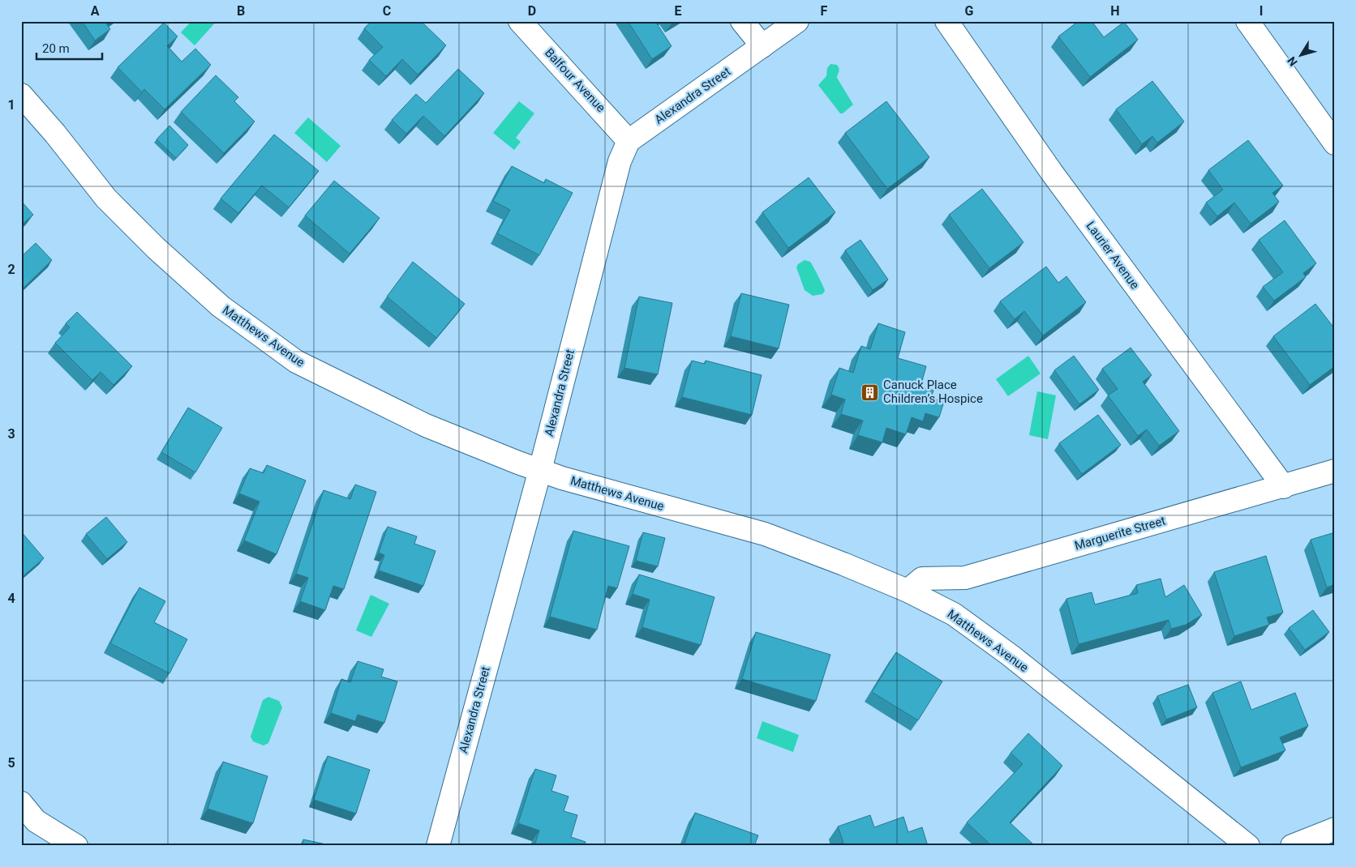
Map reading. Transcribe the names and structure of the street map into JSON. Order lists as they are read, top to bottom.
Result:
{
  "streets": {
    "street": [
      "Balfour Avenue",
      "Alexandra Street",
      "Laurier Avenue",
      "Matthews Avenue",
      "Marguerite Street"
    ]
  },
  "crossings": [
    ["Balfour Avenue", "Alexandra Street"],
    ["Alexandra Street", "Matthews Avenue"],
    ["Laurier Avenue", "Marguerite Street"],
    ["Matthews Avenue", "Marguerite Street"]
  ],
  "places": {
    "building": ["Canuck Place Children’s Hospice"]
  },
  "scale_bar": "20 m",
  "north": "bottom left",
  "grid": {
    "columns": [
      "A",
      "B",
      "C",
      "D",
      "E",
      "F",
      "G",
      "H",
      "I"
    ],
    "rows": [
      "1",
      "2",
      "3",
      "4",
      "5"
    ]
  }
}
